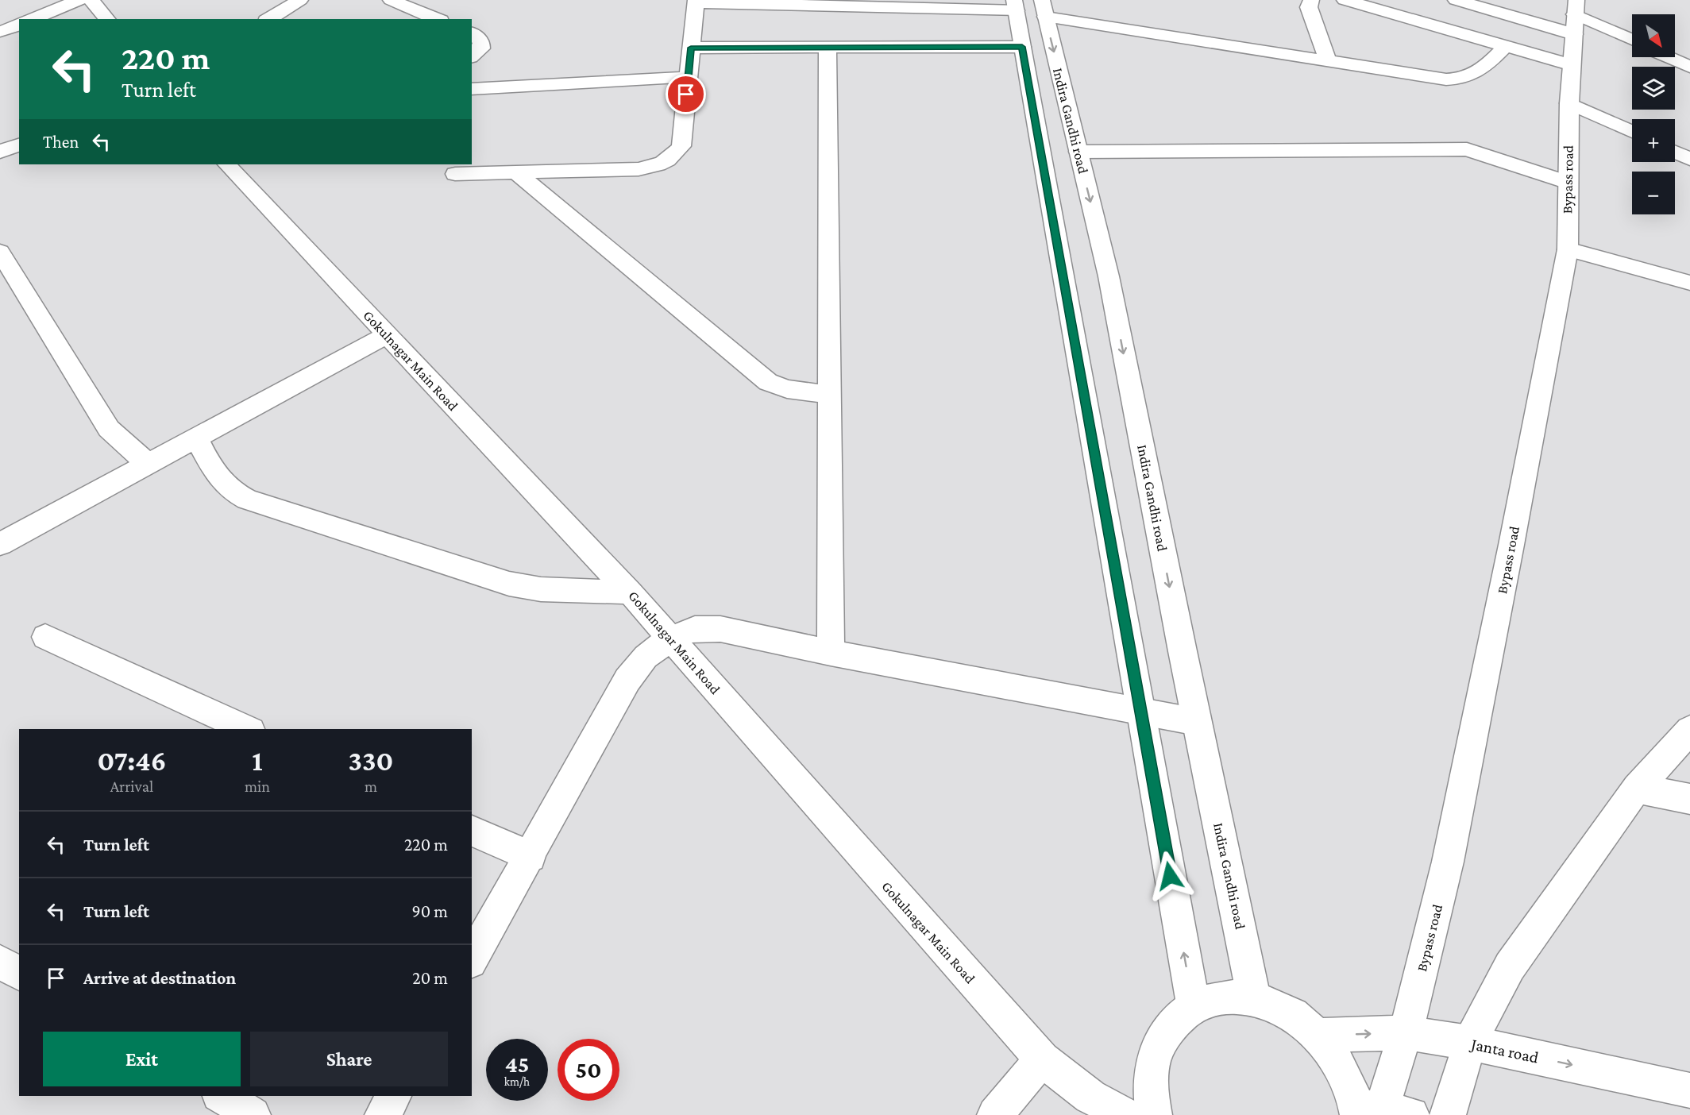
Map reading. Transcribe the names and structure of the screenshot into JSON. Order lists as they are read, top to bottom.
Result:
{
  "streets": {
    "street": [
      "Indira Gandhi road",
      "Bypass road",
      "Gokulnagar Main Road",
      "Janta road"
    ]
  },
  "crossings": [
    ["Bypass road", "Janta road"]
  ],
  "one_way": ["Janta road"],
  "north": "bottom right",
  "page": {
    "map_buttons": ["+", "−"],
    "turn": ["220 m", "Turn left"],
    "then": "Then",
    "eta": [
      "07:46",
      "Arrival",
      "1",
      "min",
      "330",
      "m"
    ],
    "list": [
      {
        "name": "Turn left",
        "value": "220 m"
      },
      {
        "name": "Turn left",
        "value": "90 m"
      },
      {
        "name": "Arrive at destination",
        "value": "20 m"
      }
    ],
    "buttons": ["Exit", "Share"],
    "speed": "45 km/h",
    "limit": "50"
  }
}
